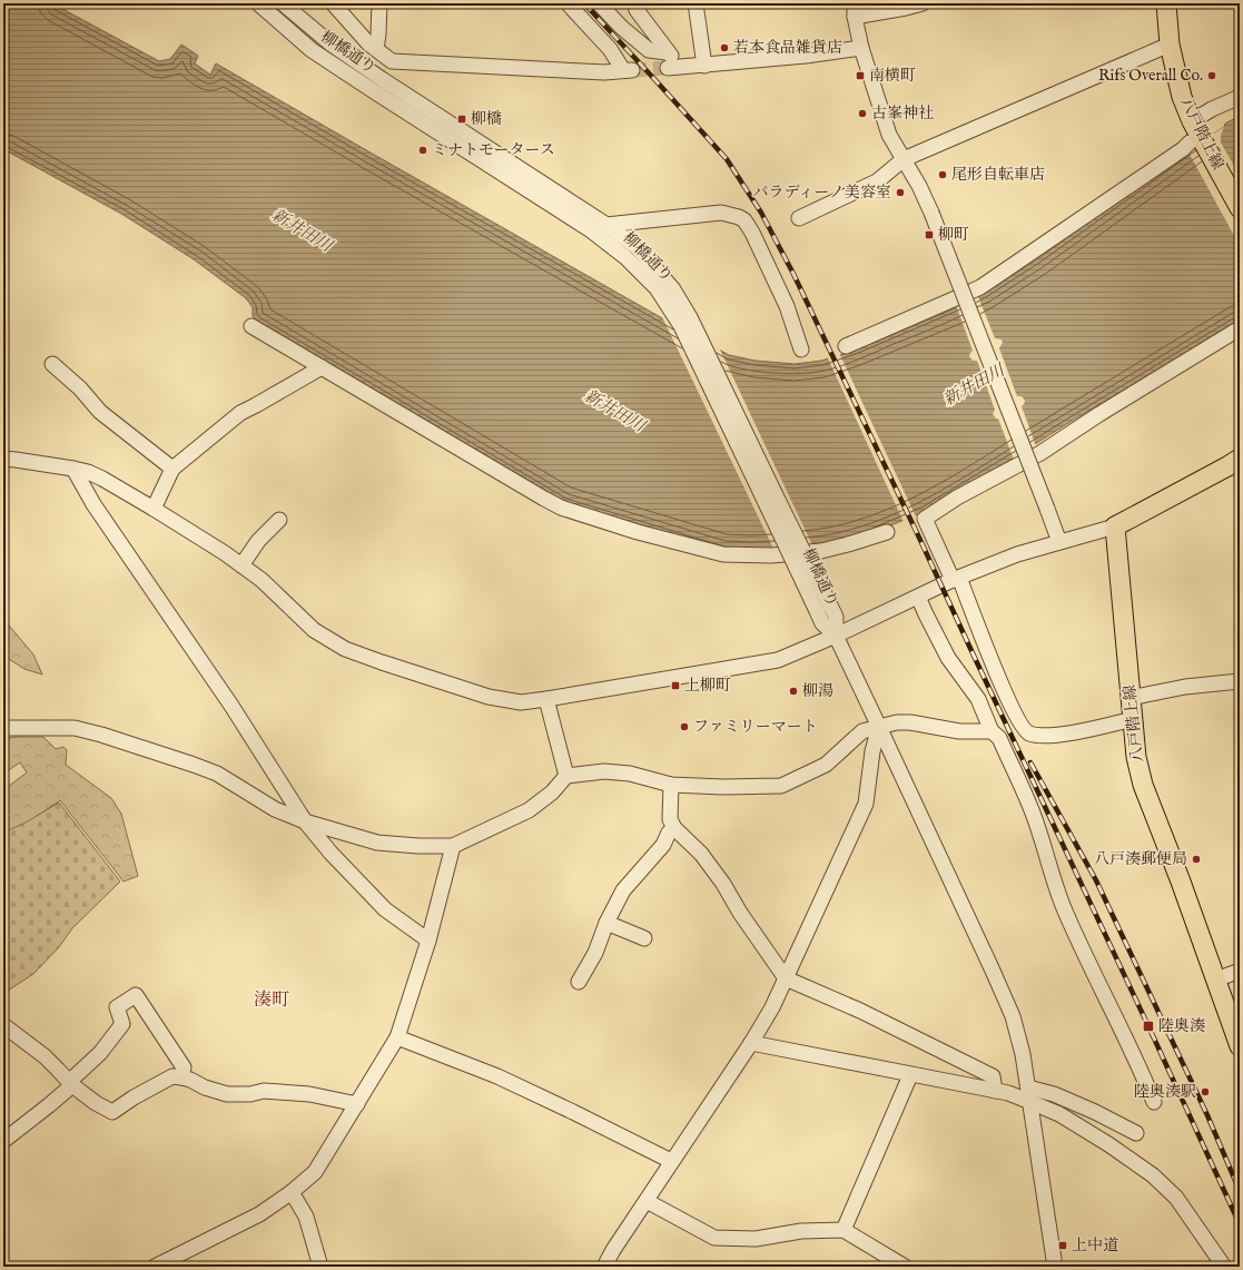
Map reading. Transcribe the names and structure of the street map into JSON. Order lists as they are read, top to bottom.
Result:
{
  "streets": {
    "main road": ["八戸階上線"],
    "street": ["柳橋通り"]
  },
  "districts": ["湊町"],
  "water": ["新井田川"],
  "places": {
    "other": [
      "若本食品雑貨店",
      "Rifs Overall Co.",
      "古峯神社",
      "ミナトモータース",
      "尾形自転車店",
      "パラディーノ美容室",
      "柳湯",
      "ファミリーマート",
      "八戸湊郵便局",
      "陸奥湊駅"
    ],
    "transit": [
      "南横町",
      "柳橋",
      "柳町",
      "上柳町",
      "陸奥湊",
      "上中道"
    ]
  }
}
